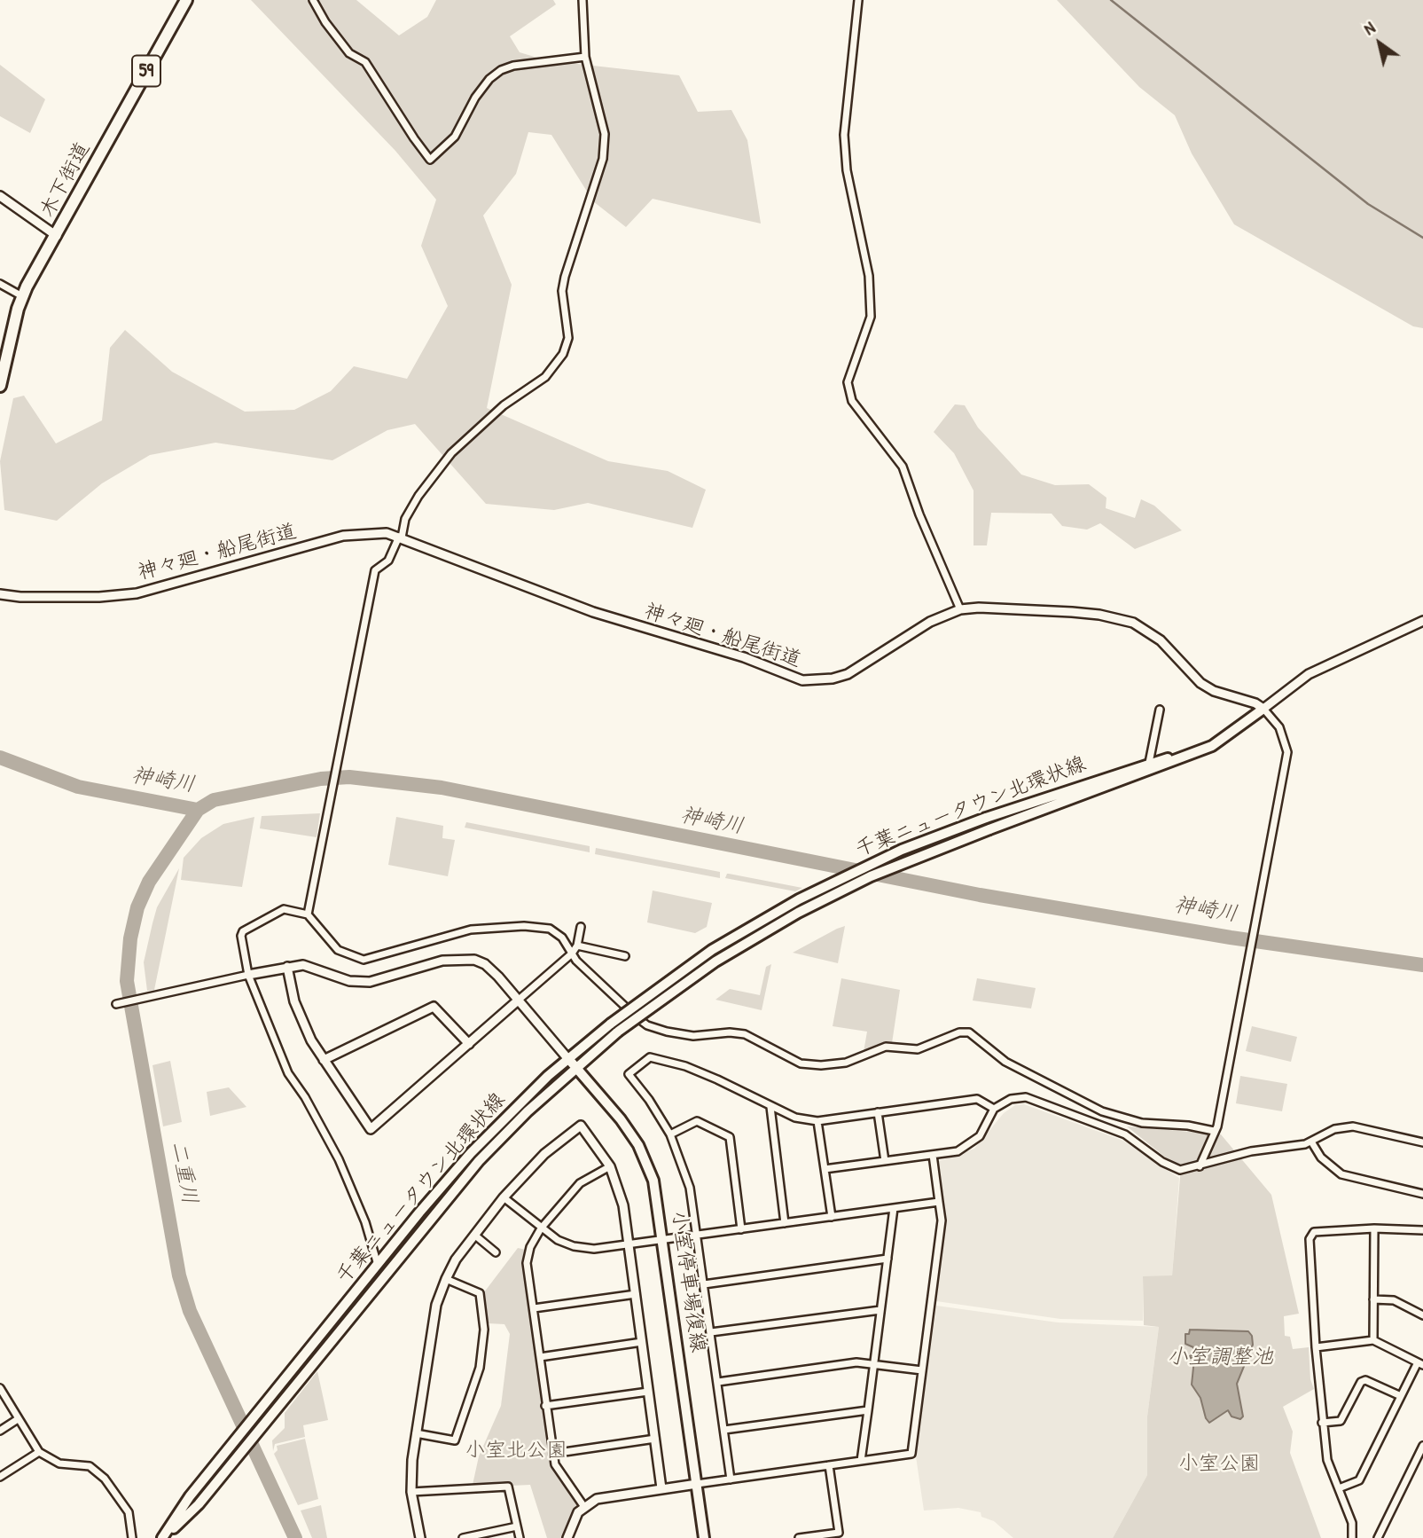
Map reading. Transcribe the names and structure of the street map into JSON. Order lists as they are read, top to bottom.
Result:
{
  "streets": {
    "main road": [
      "59",
      "木下街道",
      "千葉ニュータウン北環状線",
      "小室停車場復線"
    ],
    "street": ["神々廻・船尾街道"]
  },
  "crossings": [
    ["神々廻・船尾街道", "千葉ニュータウン北環状線"],
    ["千葉ニュータウン北環状線", "小室停車場復線"]
  ],
  "water": ["神崎川", "二重川", "小室調整池"],
  "parks": ["小室北公園", "小室公園"],
  "north": "top left"
}
